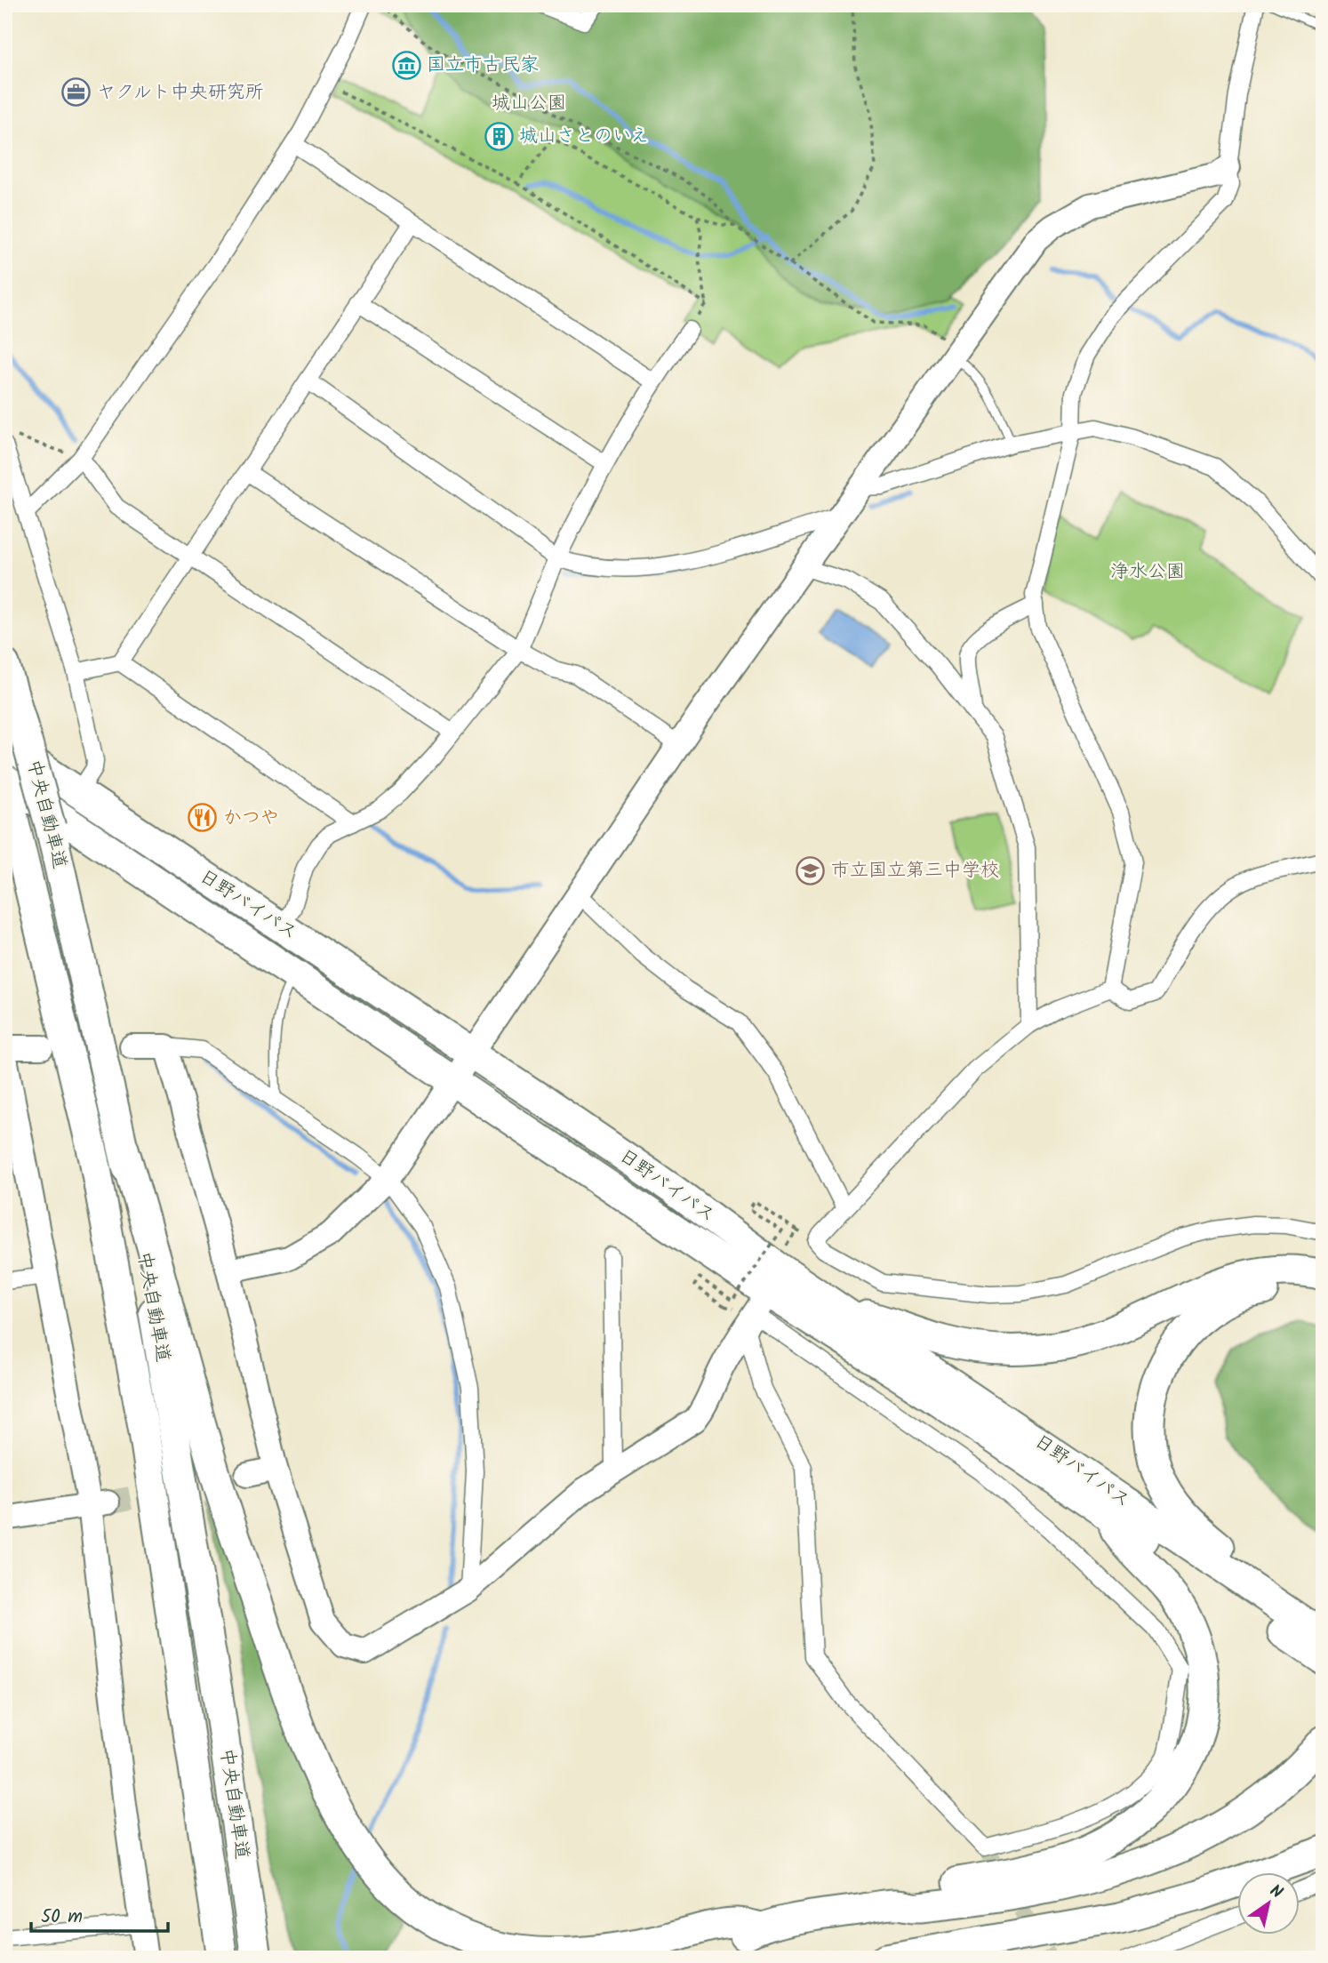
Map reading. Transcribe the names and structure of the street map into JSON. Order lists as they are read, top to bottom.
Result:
{
  "streets": {
    "highway": ["中央自動車道", "日野バイパス"]
  },
  "crossings": [
    ["中央自動車道", "日野バイパス"]
  ],
  "parks": ["城山公園", "浄水公園"],
  "places": {
    "museum": ["国立市古民家"],
    "office": ["ヤクルト中央研究所"],
    "building": ["城山さとのいえ"],
    "restaurant": ["かつや"],
    "school or university": ["市立国立第三中学校"]
  },
  "scale_bar": "50 m",
  "north": "top right"
}
